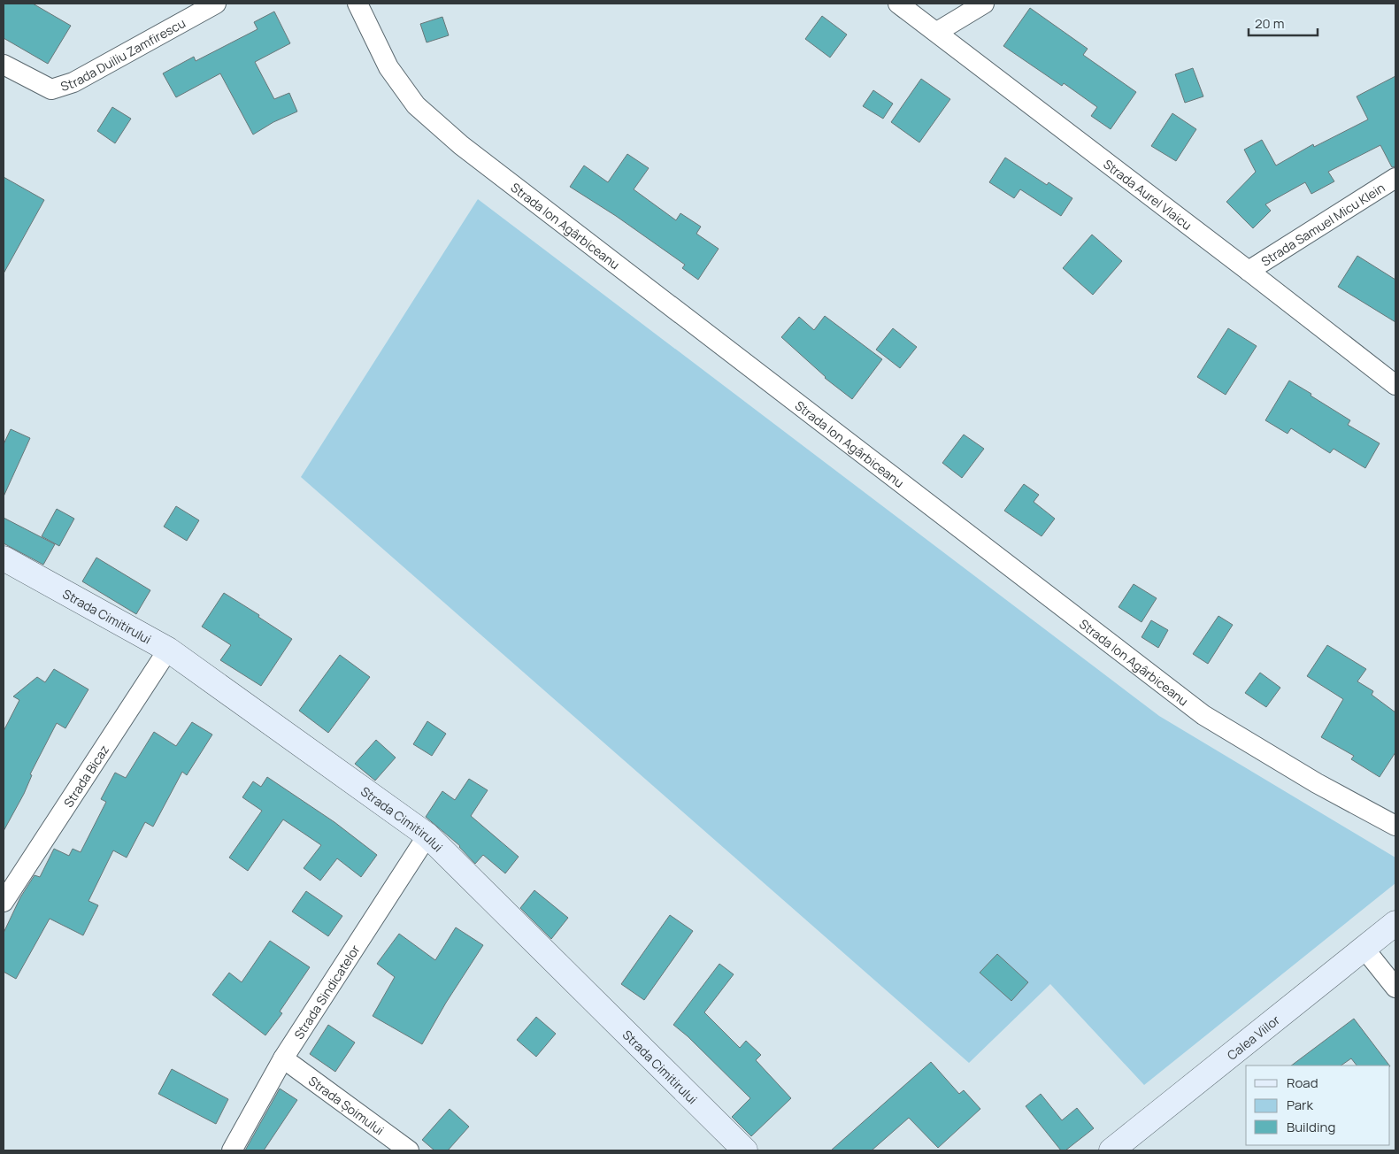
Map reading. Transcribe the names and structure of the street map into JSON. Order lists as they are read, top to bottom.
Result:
{
  "streets": {
    "street": [
      "Strada Duiliu Zamfirescu",
      "Strada Aurel Vlaicu",
      "Strada Ion Agârbiceanu",
      "Strada Samuel Micu Klein",
      "Strada Cimitirului",
      "Strada Bicaz",
      "Strada Sindicatelor",
      "Calea Viilor",
      "Strada Șoimului"
    ]
  },
  "crossings": [
    ["Strada Aurel Vlaicu", "Strada Samuel Micu Klein"],
    ["Strada Cimitirului", "Strada Bicaz"],
    ["Strada Cimitirului", "Strada Sindicatelor"],
    ["Strada Sindicatelor", "Strada Șoimului"]
  ],
  "legend": ["Road", "Park", "Building"],
  "scale_bar": "20 m"
}
